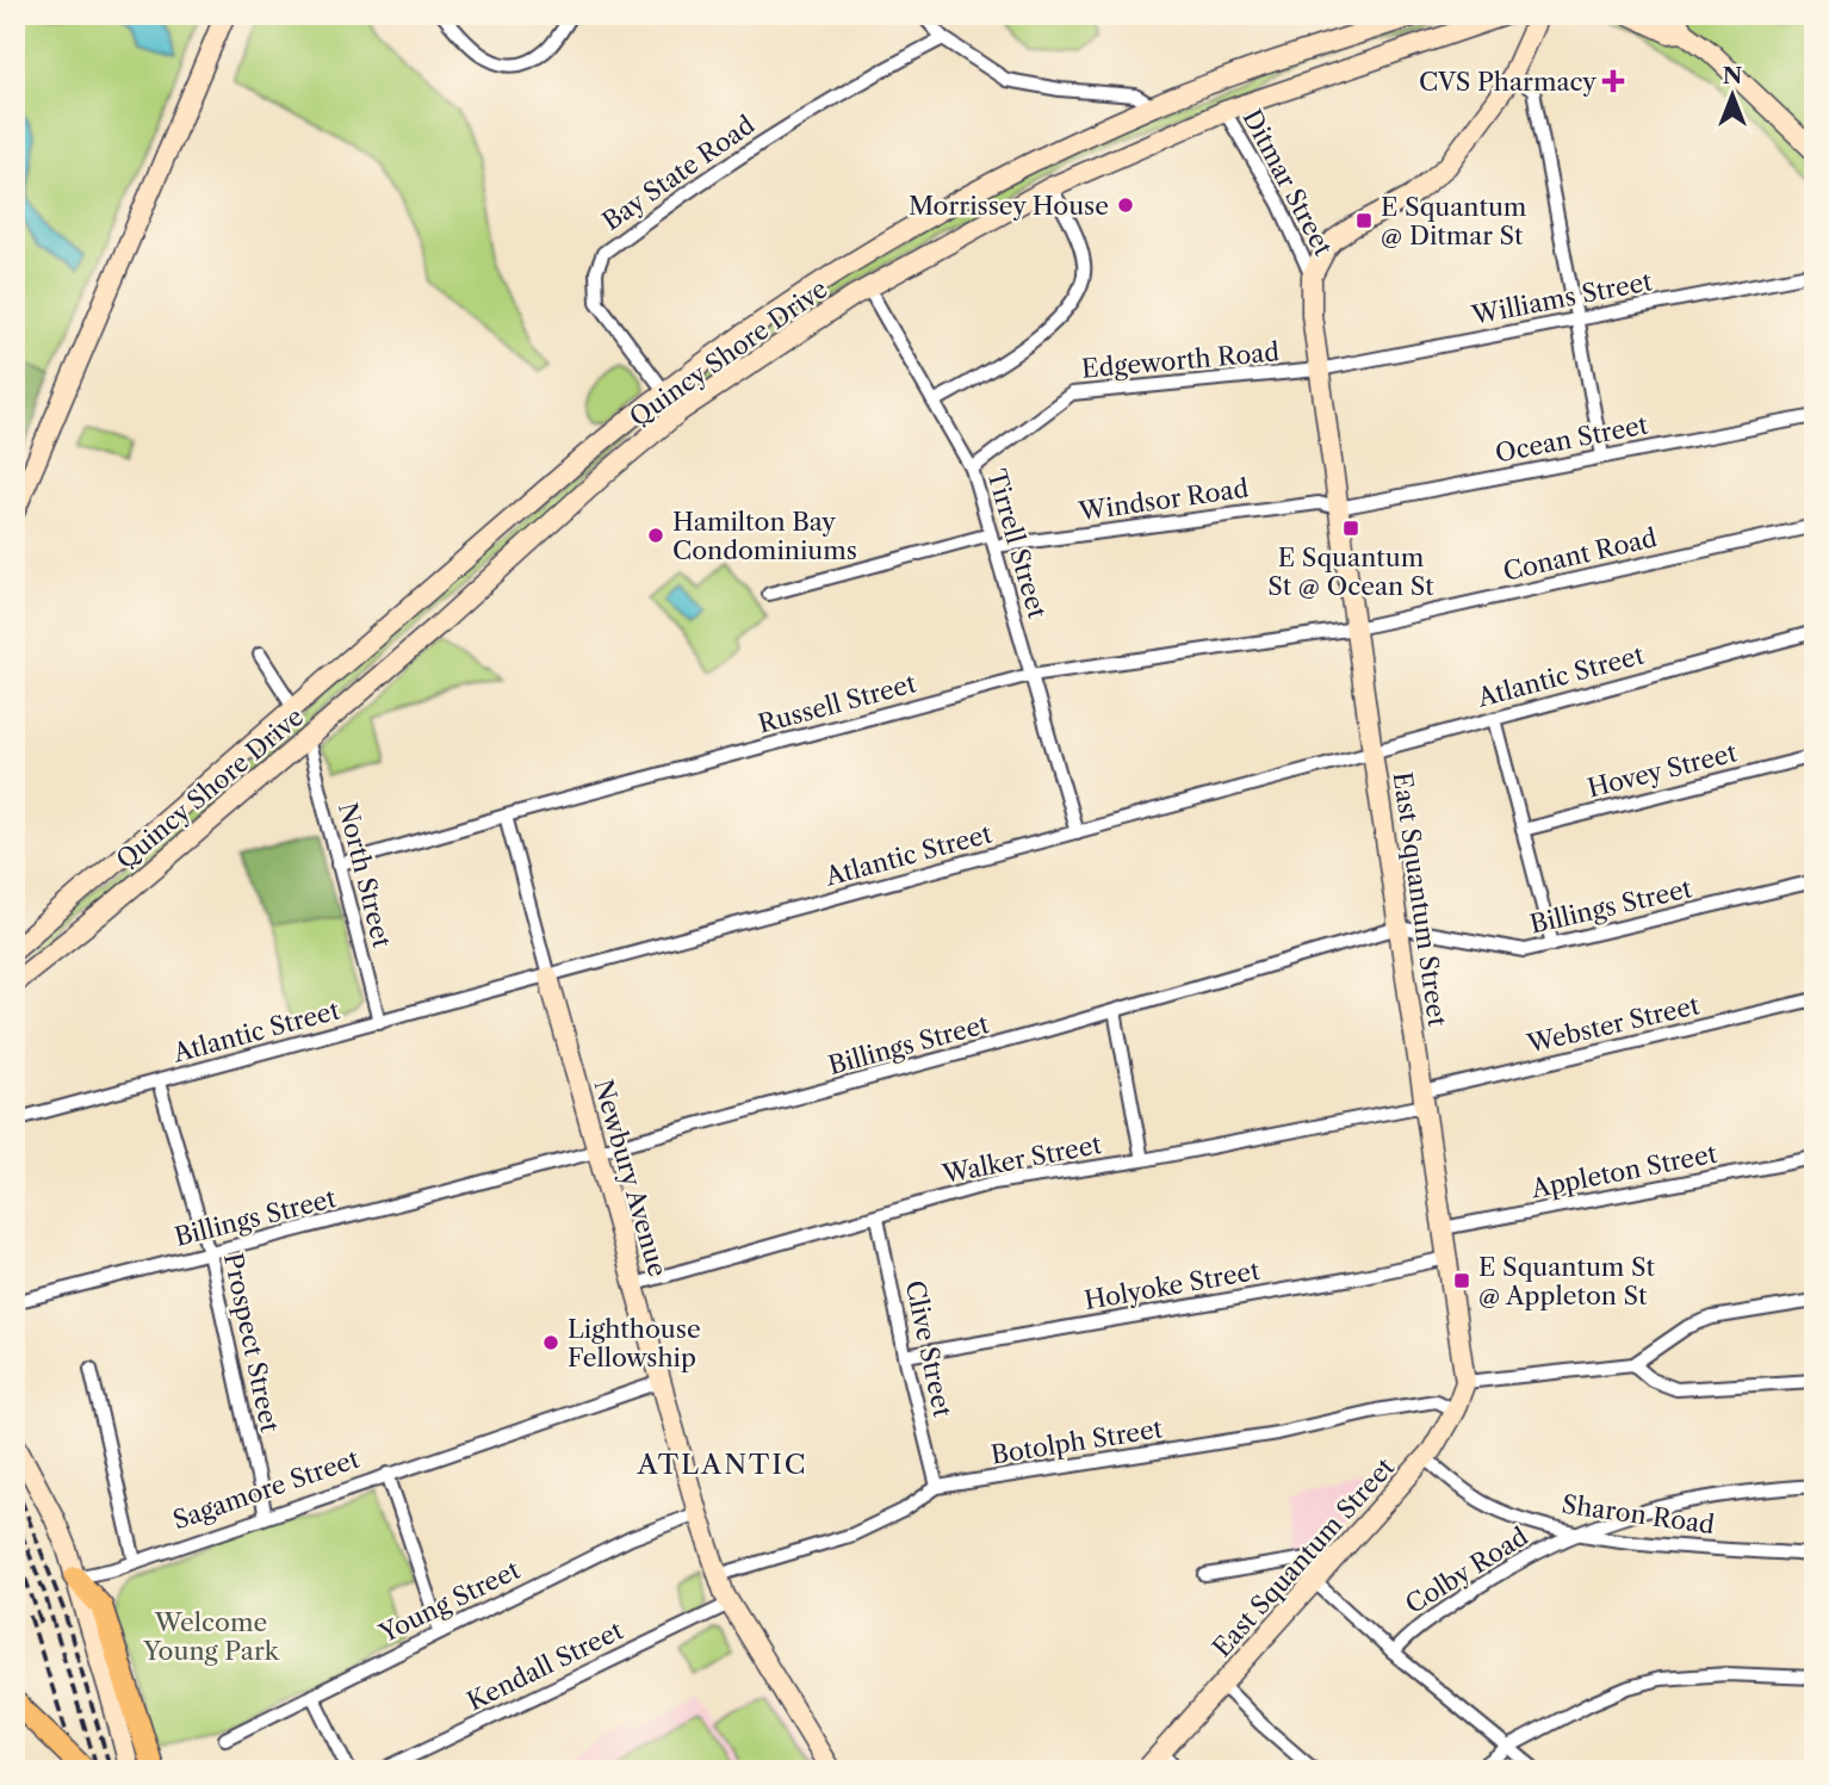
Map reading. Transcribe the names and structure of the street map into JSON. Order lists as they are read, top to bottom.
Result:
{
  "streets": {
    "main road": ["Quincy Shore Drive", "East Squantum Street", "Newbury Avenue"],
    "street": [
      "Bay State Road",
      "Ditmar Street",
      "Williams Street",
      "Edgeworth Road",
      "Ocean Street",
      "Windsor Road",
      "Tirrell Street",
      "Conant Road",
      "Atlantic Street",
      "Russell Street",
      "Hovey Street",
      "North Street",
      "Billings Street",
      "Webster Street",
      "Walker Street",
      "Appleton Street",
      "Holyoke Street",
      "Prospect Street",
      "Clive Street",
      "Botolph Street",
      "Sagamore Street",
      "Sharon Road",
      "Colby Road",
      "Young Street",
      "Kendall Street"
    ]
  },
  "crossings": [
    ["Bay State Road", "Quincy Shore Drive"],
    ["Ditmar Street", "Quincy Shore Drive"],
    ["Ditmar Street", "East Squantum Street"],
    ["Williams Street", "Edgeworth Road"],
    ["Williams Street", "East Squantum Street"],
    ["Quincy Shore Drive", "Tirrell Street"],
    ["Quincy Shore Drive", "North Street"],
    ["Edgeworth Road", "Tirrell Street"],
    ["Edgeworth Road", "East Squantum Street"],
    ["Ocean Street", "Windsor Road"],
    ["Ocean Street", "East Squantum Street"],
    ["Windsor Road", "Tirrell Street"],
    ["Windsor Road", "East Squantum Street"],
    ["Tirrell Street", "Atlantic Street"],
    ["Tirrell Street", "Russell Street"],
    ["Conant Road", "Russell Street"],
    ["Conant Road", "East Squantum Street"],
    ["Atlantic Street", "North Street"],
    ["Atlantic Street", "East Squantum Street"],
    ["Atlantic Street", "Newbury Avenue"],
    ["Atlantic Street", "Prospect Street"],
    ["Russell Street", "North Street"],
    ["Russell Street", "East Squantum Street"],
    ["Russell Street", "Newbury Avenue"],
    ["East Squantum Street", "Billings Street"],
    ["East Squantum Street", "Webster Street"],
    ["East Squantum Street", "Walker Street"],
    ["East Squantum Street", "Appleton Street"],
    ["East Squantum Street", "Holyoke Street"],
    ["East Squantum Street", "Botolph Street"],
    ["East Squantum Street", "Sharon Road"],
    ["Billings Street", "Newbury Avenue"],
    ["Billings Street", "Prospect Street"],
    ["Webster Street", "Walker Street"],
    ["Walker Street", "Newbury Avenue"],
    ["Walker Street", "Clive Street"],
    ["Newbury Avenue", "Botolph Street"],
    ["Newbury Avenue", "Sagamore Street"],
    ["Newbury Avenue", "Young Street"],
    ["Newbury Avenue", "Kendall Street"],
    ["Holyoke Street", "Clive Street"],
    ["Prospect Street", "Sagamore Street"],
    ["Clive Street", "Botolph Street"],
    ["Sharon Road", "Colby Road"]
  ],
  "districts": ["ATLANTIC"],
  "parks": ["Welcome Young Park"],
  "places": {
    "health": ["CVS Pharmacy"],
    "other": ["Morrissey House", "Hamilton Bay Condominiums", "Lighthouse Fellowship"],
    "transit": ["E Squantum @ Ditmar St", "E Squantum St @ Ocean St", "E Squantum St @ Appleton St"]
  },
  "north": "top"
}
